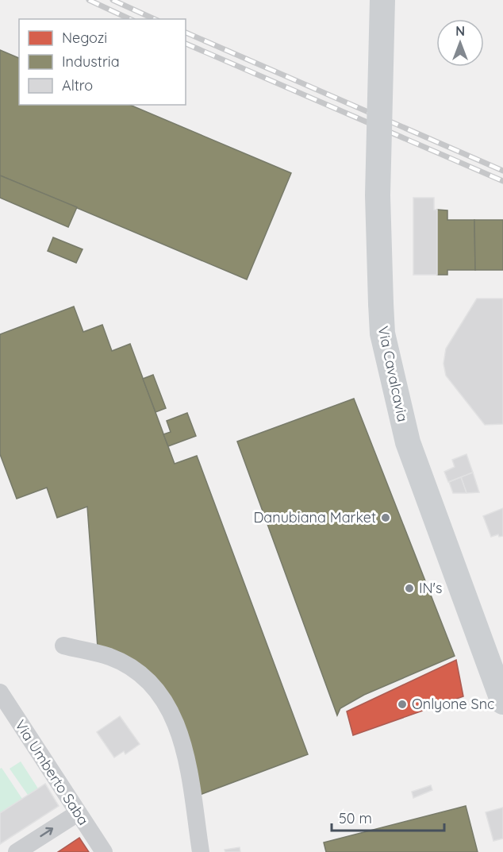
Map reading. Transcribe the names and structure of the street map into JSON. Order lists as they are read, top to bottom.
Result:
{
  "streets": {
    "main road": ["Via Cavalcavia"],
    "street": ["Via Umberto Saba"]
  },
  "places": ["Danubiana Market", "IN's", "Onlyone Snc"],
  "legend": ["Negozi", "Industria", "Altro"],
  "scale_bar": "50 m",
  "north": "top"
}
